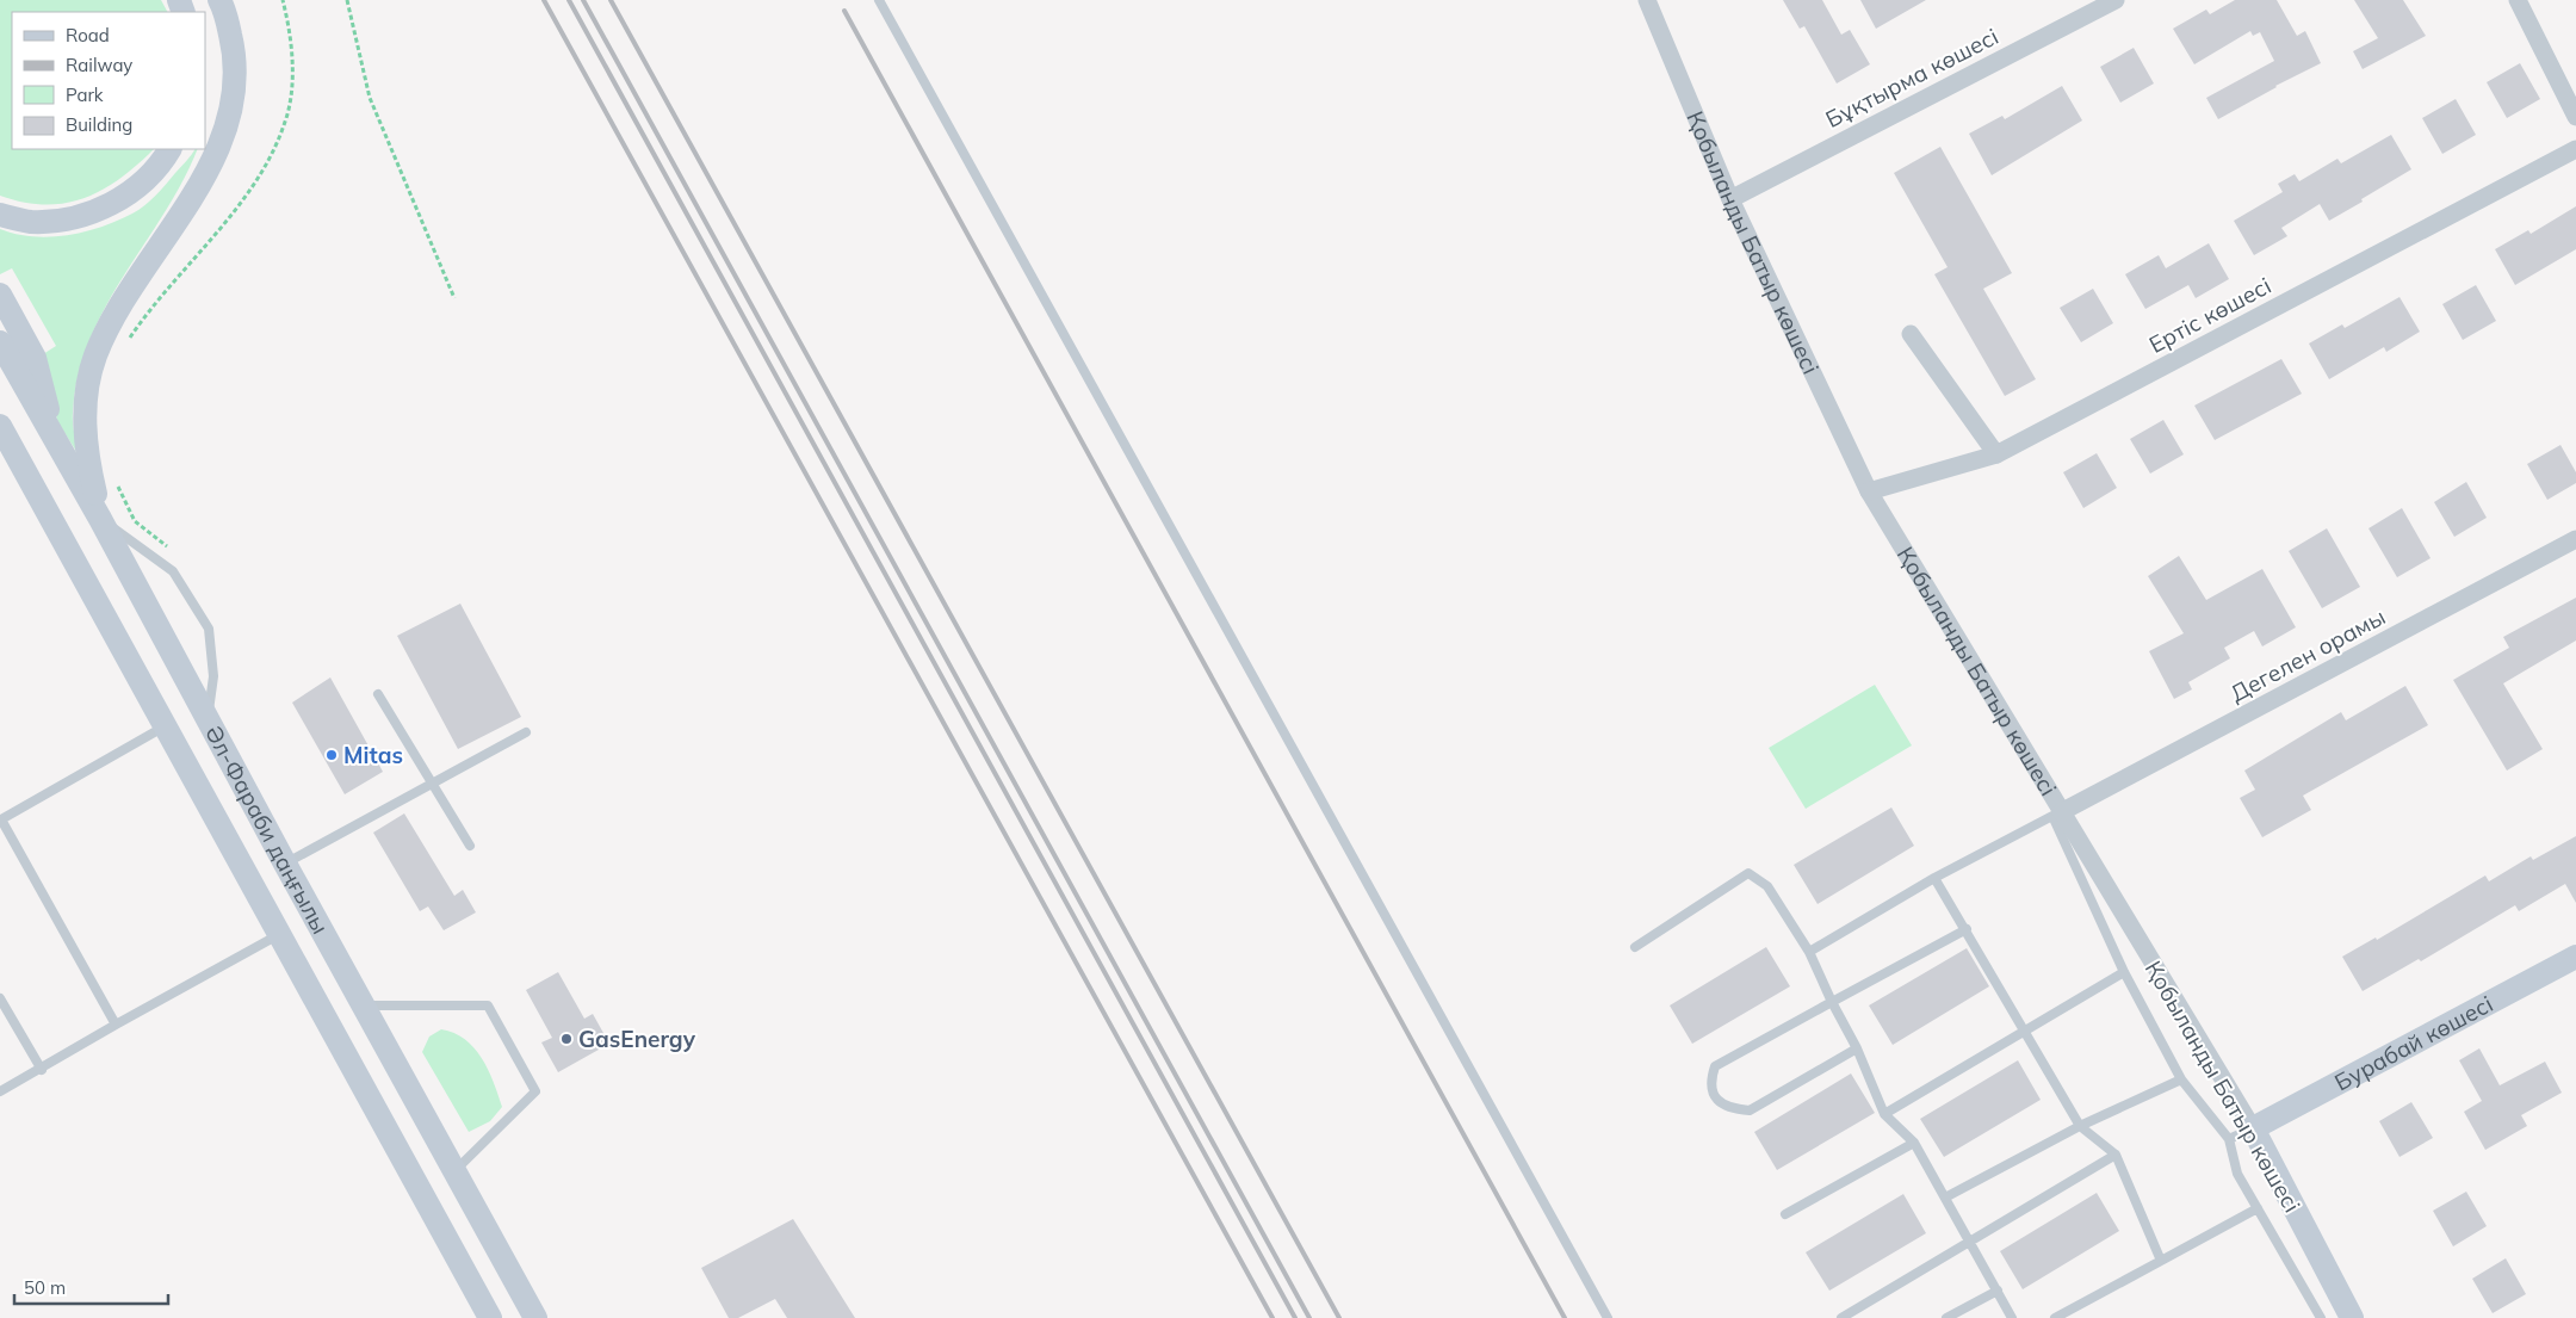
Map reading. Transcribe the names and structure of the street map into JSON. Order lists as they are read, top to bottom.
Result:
{
  "streets": {
    "main road": ["Қобыланды Батыр көшесі", "Әл-Фараби даңғылы", "Бурабай көшесі"],
    "street": ["Бұқтырма көшесі", "Ертіс көшесі", "Дегелен орамы"]
  },
  "crossings": [
    ["Бұқтырма көшесі", "Қобыланды Батыр көшесі"],
    ["Қобыланды Батыр көшесі", "Ертіс көшесі"],
    ["Қобыланды Батыр көшесі", "Дегелен орамы"],
    ["Қобыланды Батыр көшесі", "Бурабай көшесі"]
  ],
  "places": ["Mitas", "GasEnergy"],
  "legend": [
    "Road",
    "Railway",
    "Park",
    "Building"
  ],
  "scale_bar": "50 m"
}
